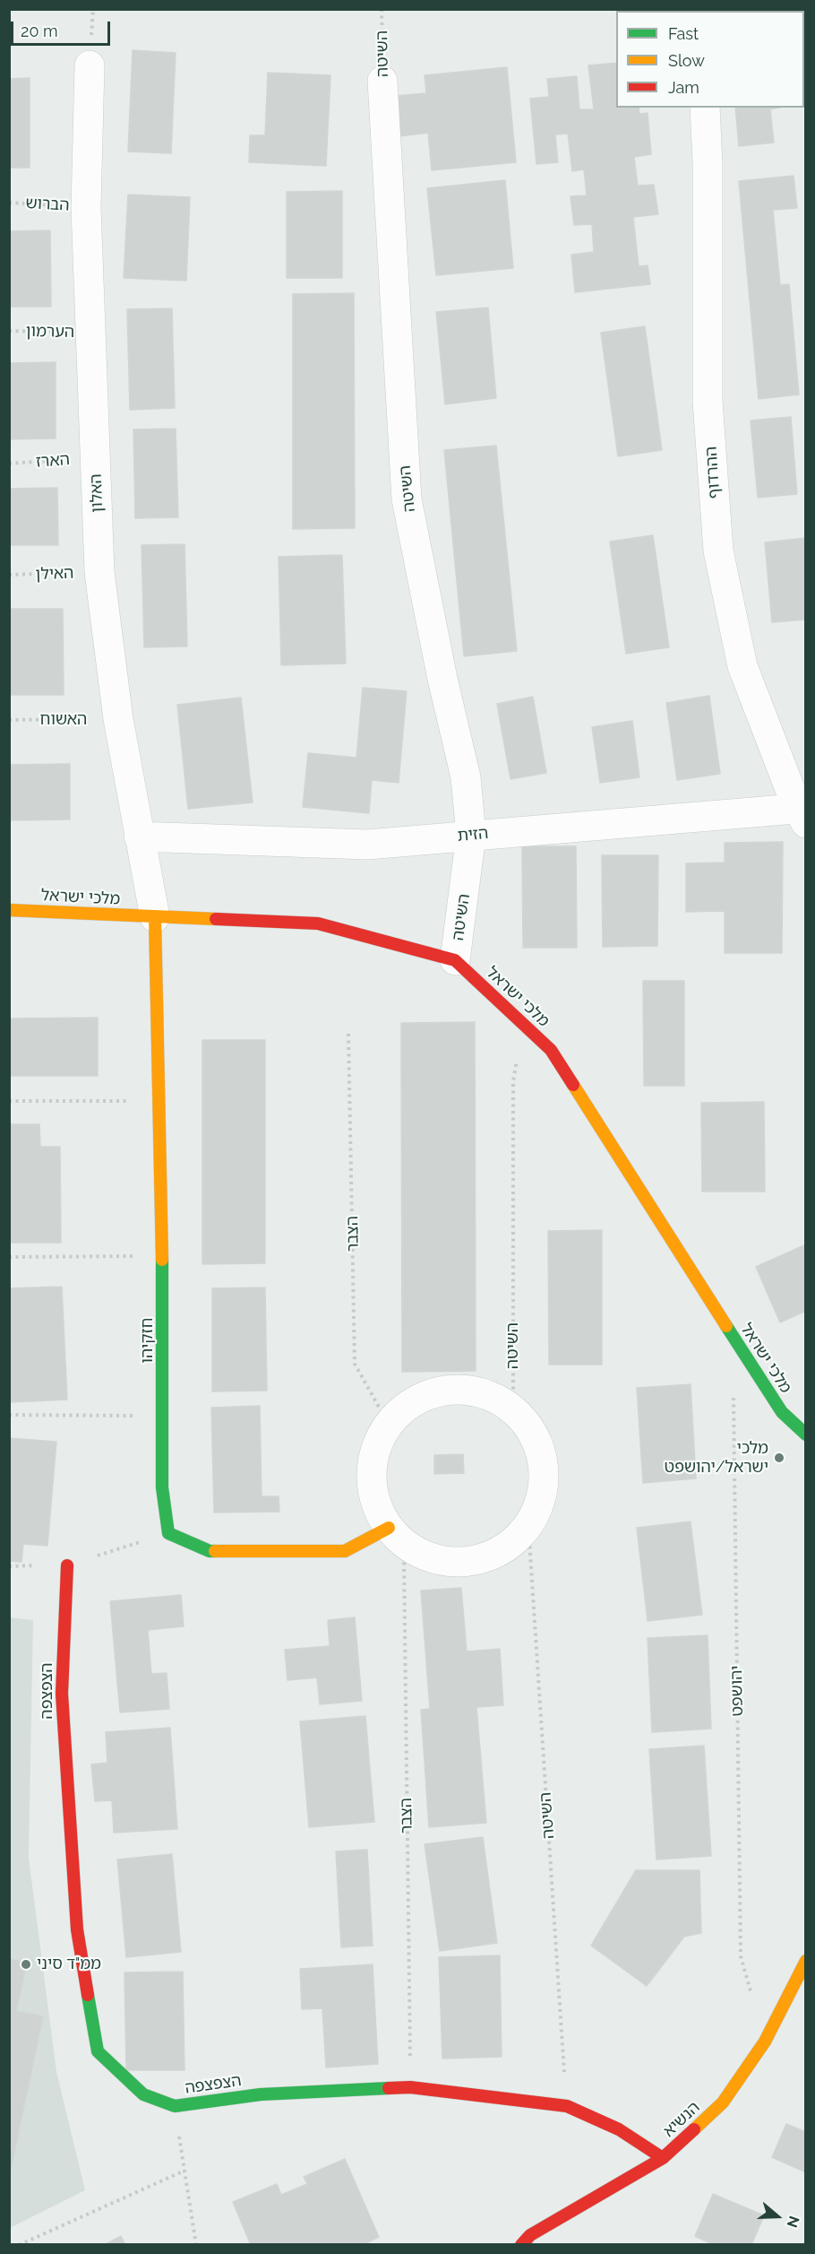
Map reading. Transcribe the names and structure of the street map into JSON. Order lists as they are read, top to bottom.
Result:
{
  "streets": {
    "street": [
      "השיטה",
      "ההרדוף",
      "האלון",
      "הזית",
      "מלכי ישראל",
      "חזקיהו",
      "הצפצפה",
      "הנשיא"
    ],
    "path": [
      "הברוש",
      "הערמון",
      "הארז",
      "האילן",
      "האשוח",
      "הצבר",
      "יהושפט"
    ]
  },
  "crossings": [
    ["השיטה", "הזית"],
    ["השיטה", "מלכי ישראל"],
    ["השיטה", "הצבר"],
    ["השיטה", "חזקיהו"],
    ["השיטה", "הצפצפה"],
    ["הברוש", "האלון"],
    ["הערמון", "האלון"],
    ["הארז", "האלון"],
    ["ההרדוף", "הזית"],
    ["האלון", "האילן"],
    ["האלון", "האשוח"],
    ["האלון", "הזית"],
    ["האלון", "מלכי ישראל"],
    ["האלון", "חזקיהו"],
    ["מלכי ישראל", "חזקיהו"],
    ["הצבר", "חזקיהו"],
    ["הצבר", "הצפצפה"],
    ["הצפצפה", "הנשיא"],
    ["יהושפט", "הנשיא"]
  ],
  "places": ["מלכי ישראל/יהושפט", "ממ\"ד סיני"],
  "legend": ["Fast", "Slow", "Jam"],
  "scale_bar": "20 m",
  "north": "right"
}
